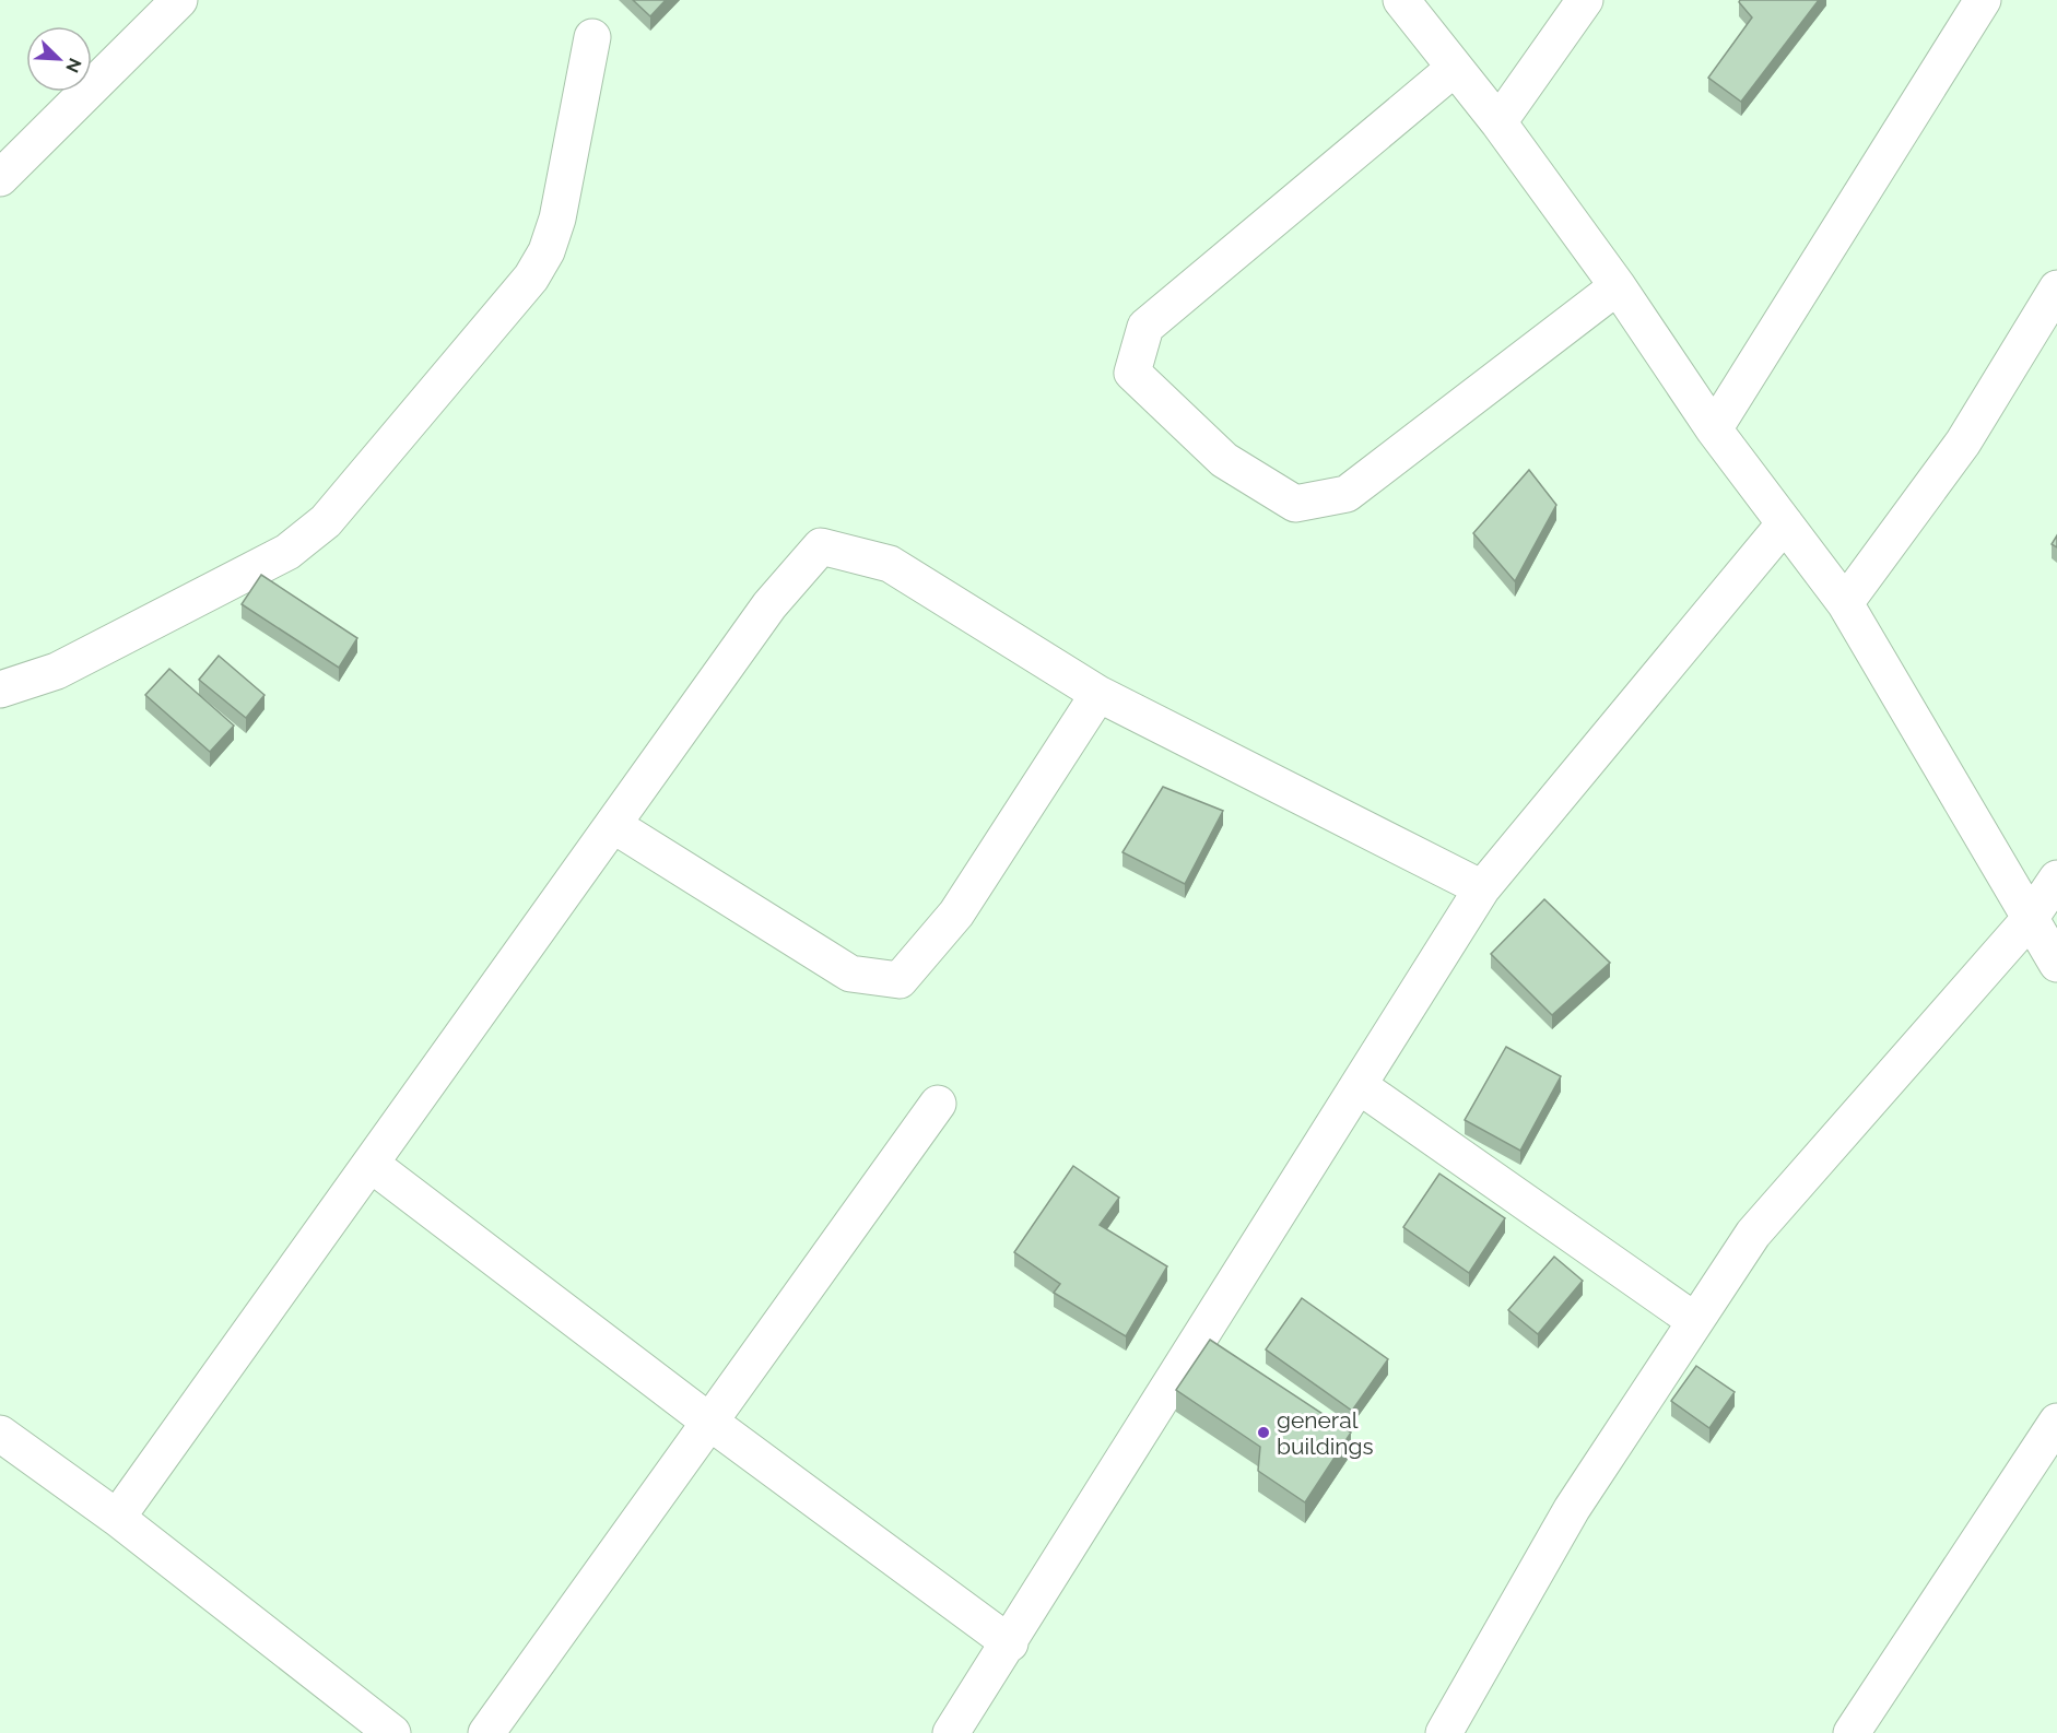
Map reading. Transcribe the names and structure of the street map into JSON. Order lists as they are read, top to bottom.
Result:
{
  "places": ["general buildings"],
  "north": "bottom right"
}
